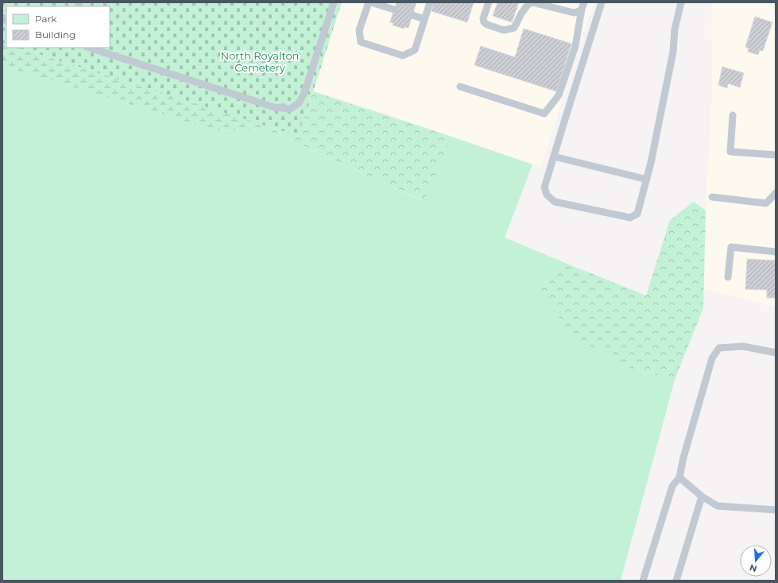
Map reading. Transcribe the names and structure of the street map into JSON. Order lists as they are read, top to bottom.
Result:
{
  "parks": ["North Royalton Cemetery"],
  "legend": ["Park", "Building"],
  "north": "bottom"
}
